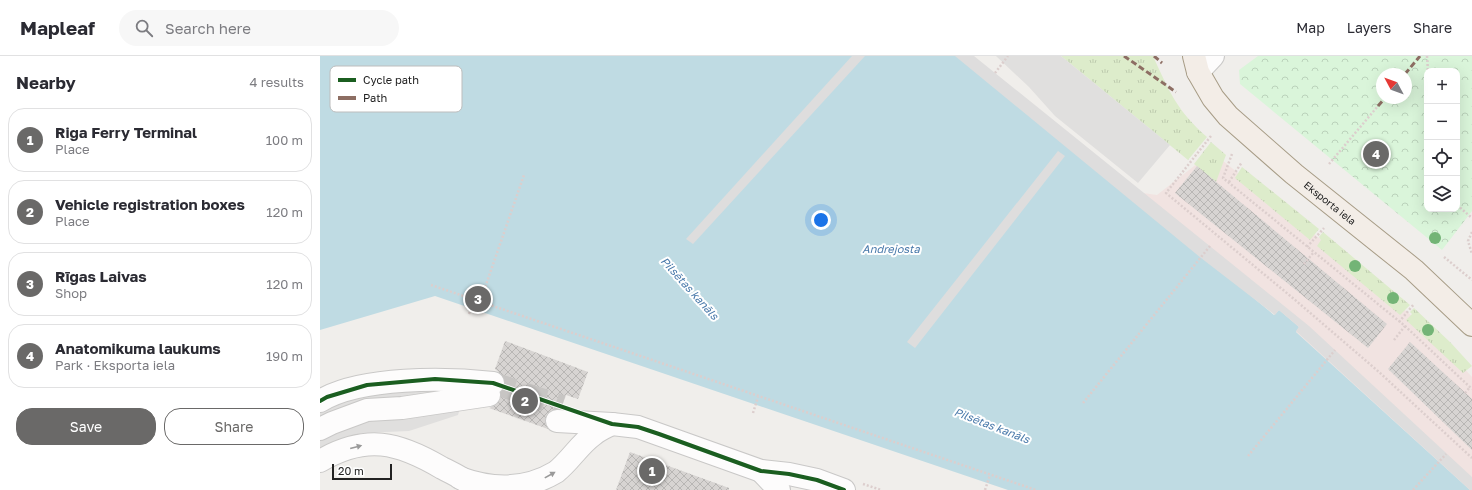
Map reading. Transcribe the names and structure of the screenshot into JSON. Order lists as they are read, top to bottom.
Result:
{
  "streets": {
    "main road": ["Eksporta iela"]
  },
  "water": ["Andrejosta", "Pilsētas kanāls"],
  "legend": ["Cycle path", "Path"],
  "scale_bar": "20 m",
  "north": "top left",
  "page": {
    "header": "Mapleaf",
    "search": "Search here",
    "nav": ["Map", "Layers", "Share"],
    "heading": ["Nearby", "4 results"],
    "map_buttons": ["+", "−"],
    "list": [
      {
        "mark": "1",
        "name": "Riga Ferry Terminal",
        "note": "Place",
        "value": "100 m"
      },
      {
        "mark": "2",
        "name": "Vehicle registration boxes",
        "note": "Place",
        "value": "120 m"
      },
      {
        "mark": "3",
        "name": "Rīgas Laivas",
        "note": "Shop",
        "value": "120 m"
      },
      {
        "mark": "4",
        "name": "Anatomikuma laukums",
        "note": "Park · Eksporta iela",
        "value": "190 m"
      }
    ],
    "pins": [
      "4",
      "3",
      "2",
      "1"
    ],
    "buttons": ["Save", "Share"],
    "scale": "20 m"
  }
}
